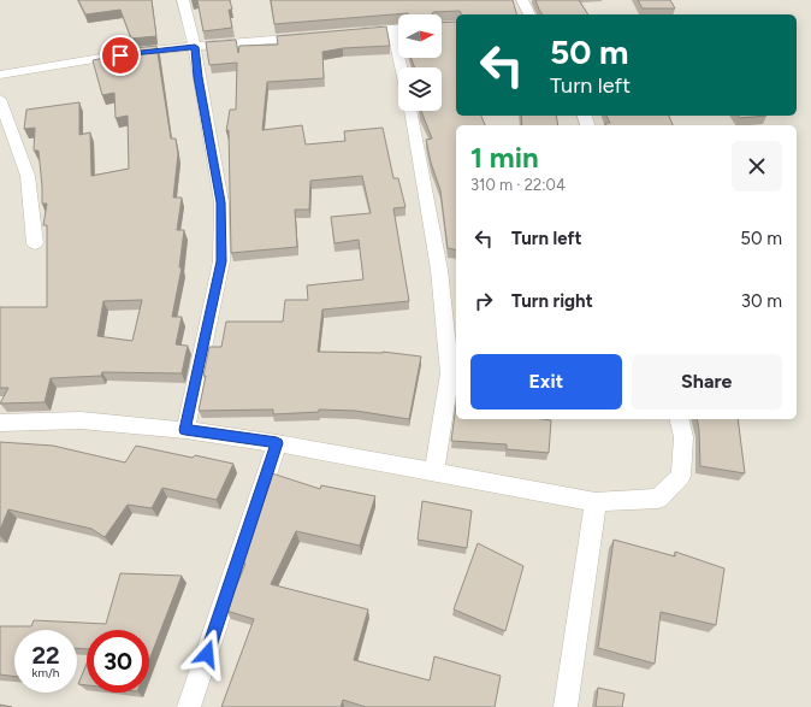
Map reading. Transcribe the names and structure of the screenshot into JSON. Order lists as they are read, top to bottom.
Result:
{
  "north": "right",
  "page": {
    "turn": ["50 m", "Turn left"],
    "heading": ["1 min", "310 m · 22:04"],
    "list": [
      {
        "name": "Turn left",
        "value": "50 m"
      },
      {
        "name": "Turn right",
        "value": "30 m"
      }
    ],
    "buttons": ["Exit", "Share"],
    "speed": "22 km/h",
    "limit": "30"
  }
}
